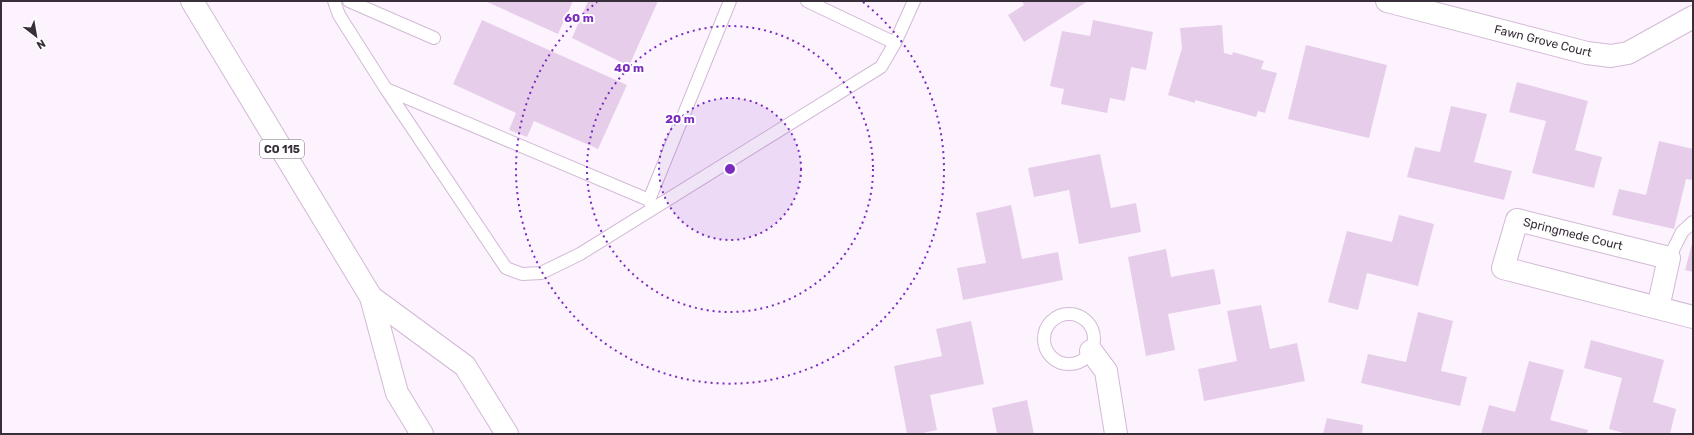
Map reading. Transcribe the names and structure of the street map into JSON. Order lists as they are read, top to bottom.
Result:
{
  "streets": {
    "main road": ["Fawn Grove Court", "CO 115", "Springmede Court"]
  },
  "north": "bottom right",
  "rings": ["60 m", "40 m", "20 m"]
}
